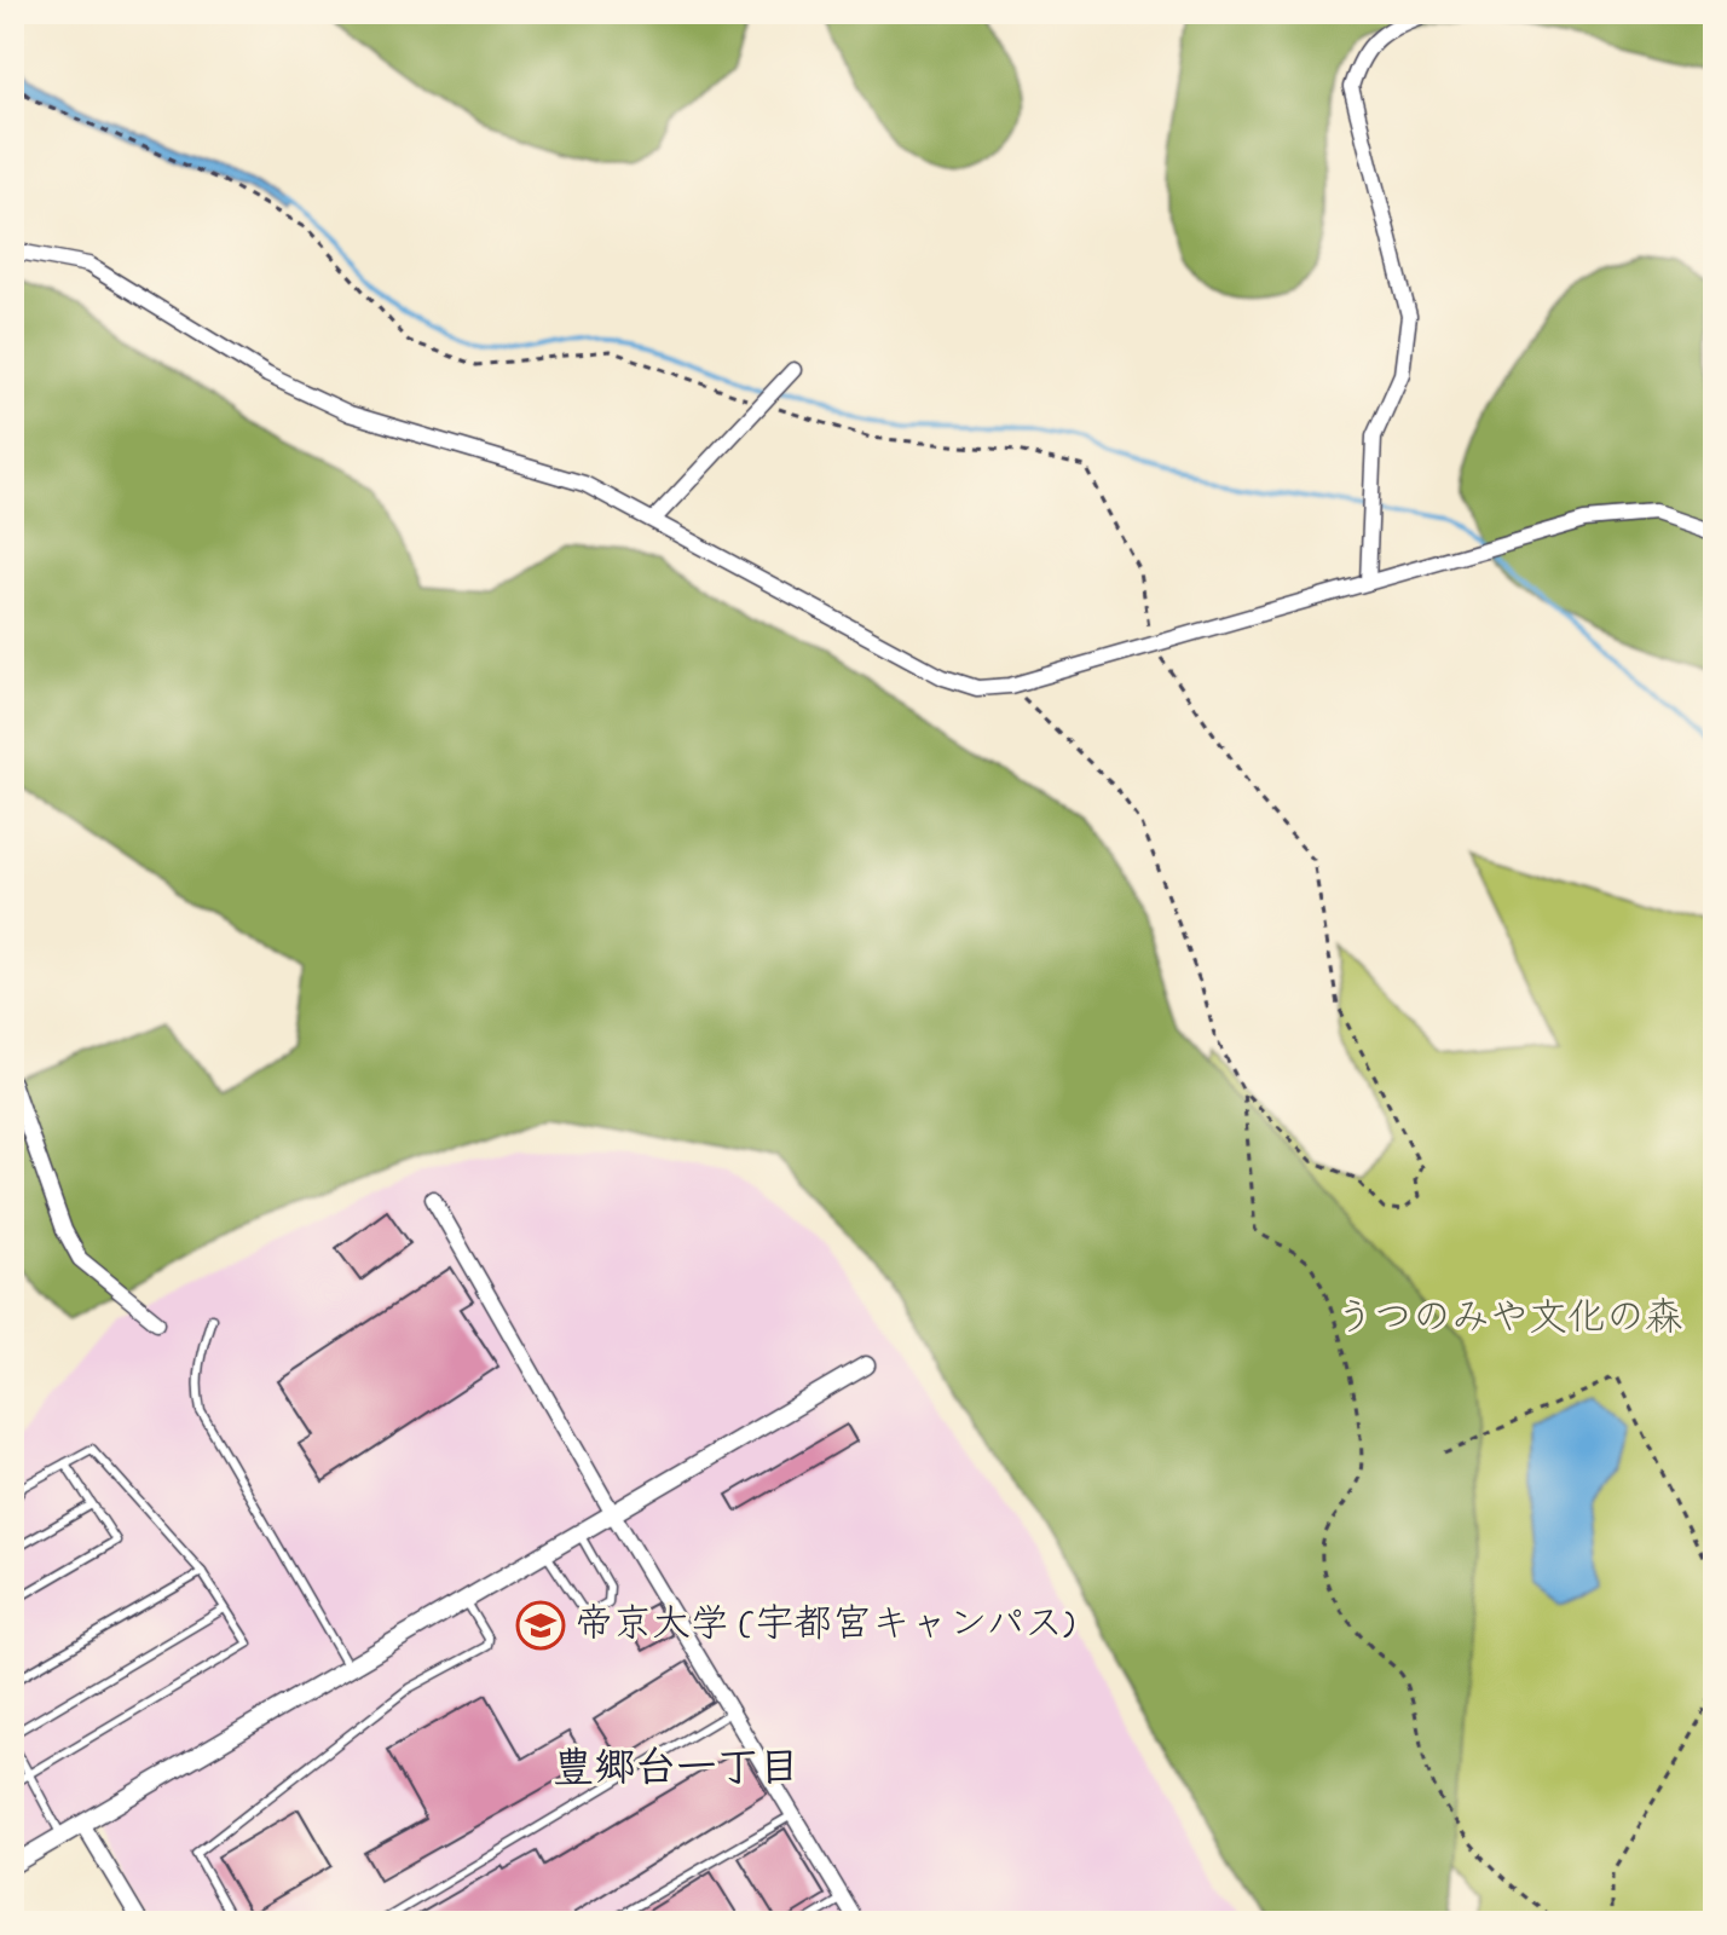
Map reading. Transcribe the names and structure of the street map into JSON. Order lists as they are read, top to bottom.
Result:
{
  "districts": ["豊郷台一丁目"],
  "parks": ["うつのみや文化の森"],
  "places": {
    "school or university": ["帝京大学 (宇都宮キャンパス)"]
  }
}
